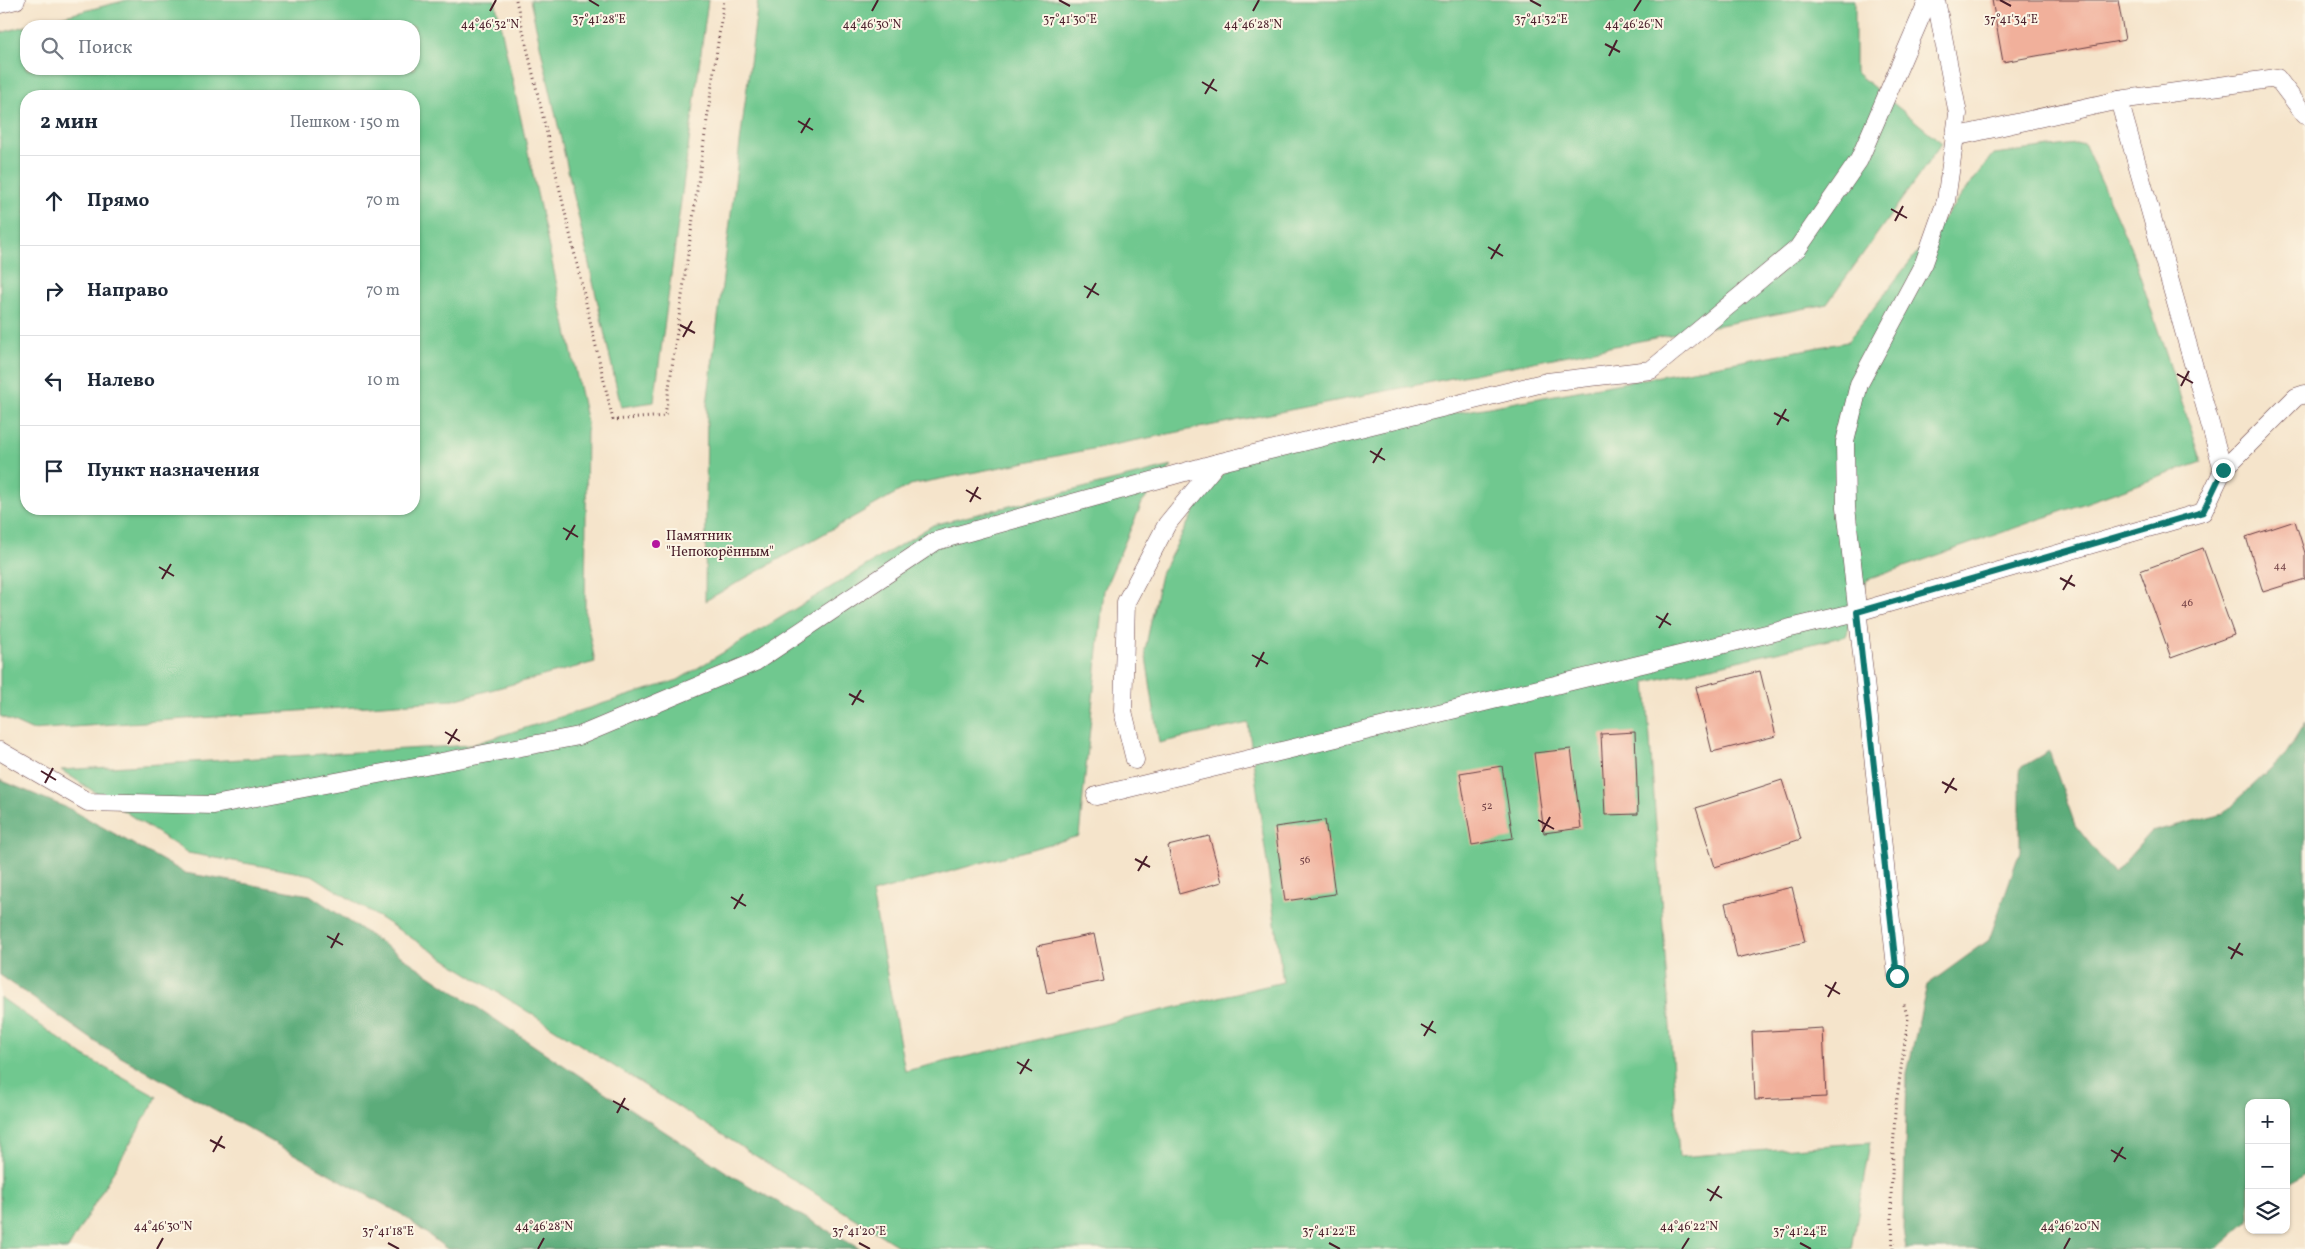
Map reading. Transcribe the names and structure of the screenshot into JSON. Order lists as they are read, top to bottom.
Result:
{
  "places": ["Памятник \"Непокорённым\""],
  "house_numbers": [
    "44",
    "46",
    "52",
    "56"
  ],
  "page": {
    "search": "Поиск",
    "heading": ["2 мин", "Пешком · 150 m"],
    "list": [
      ["Прямо", "70 m"],
      ["Направо", "70 m"],
      ["Налево", "10 m"],
      "Пункт назначения"
    ],
    "map_buttons": ["+", "−"]
  },
  "coordinates": [
    "37°41'28\"E",
    "37°41'30\"E",
    "37°41'32\"E",
    "37°41'34\"E",
    "44°46'32\"N",
    "44°46'30\"N",
    "44°46'28\"N",
    "44°46'26\"N",
    "44°46'22\"N",
    "44°46'20\"N",
    "37°41'18\"E",
    "37°41'20\"E",
    "37°41'22\"E",
    "37°41'24\"E"
  ]
}
